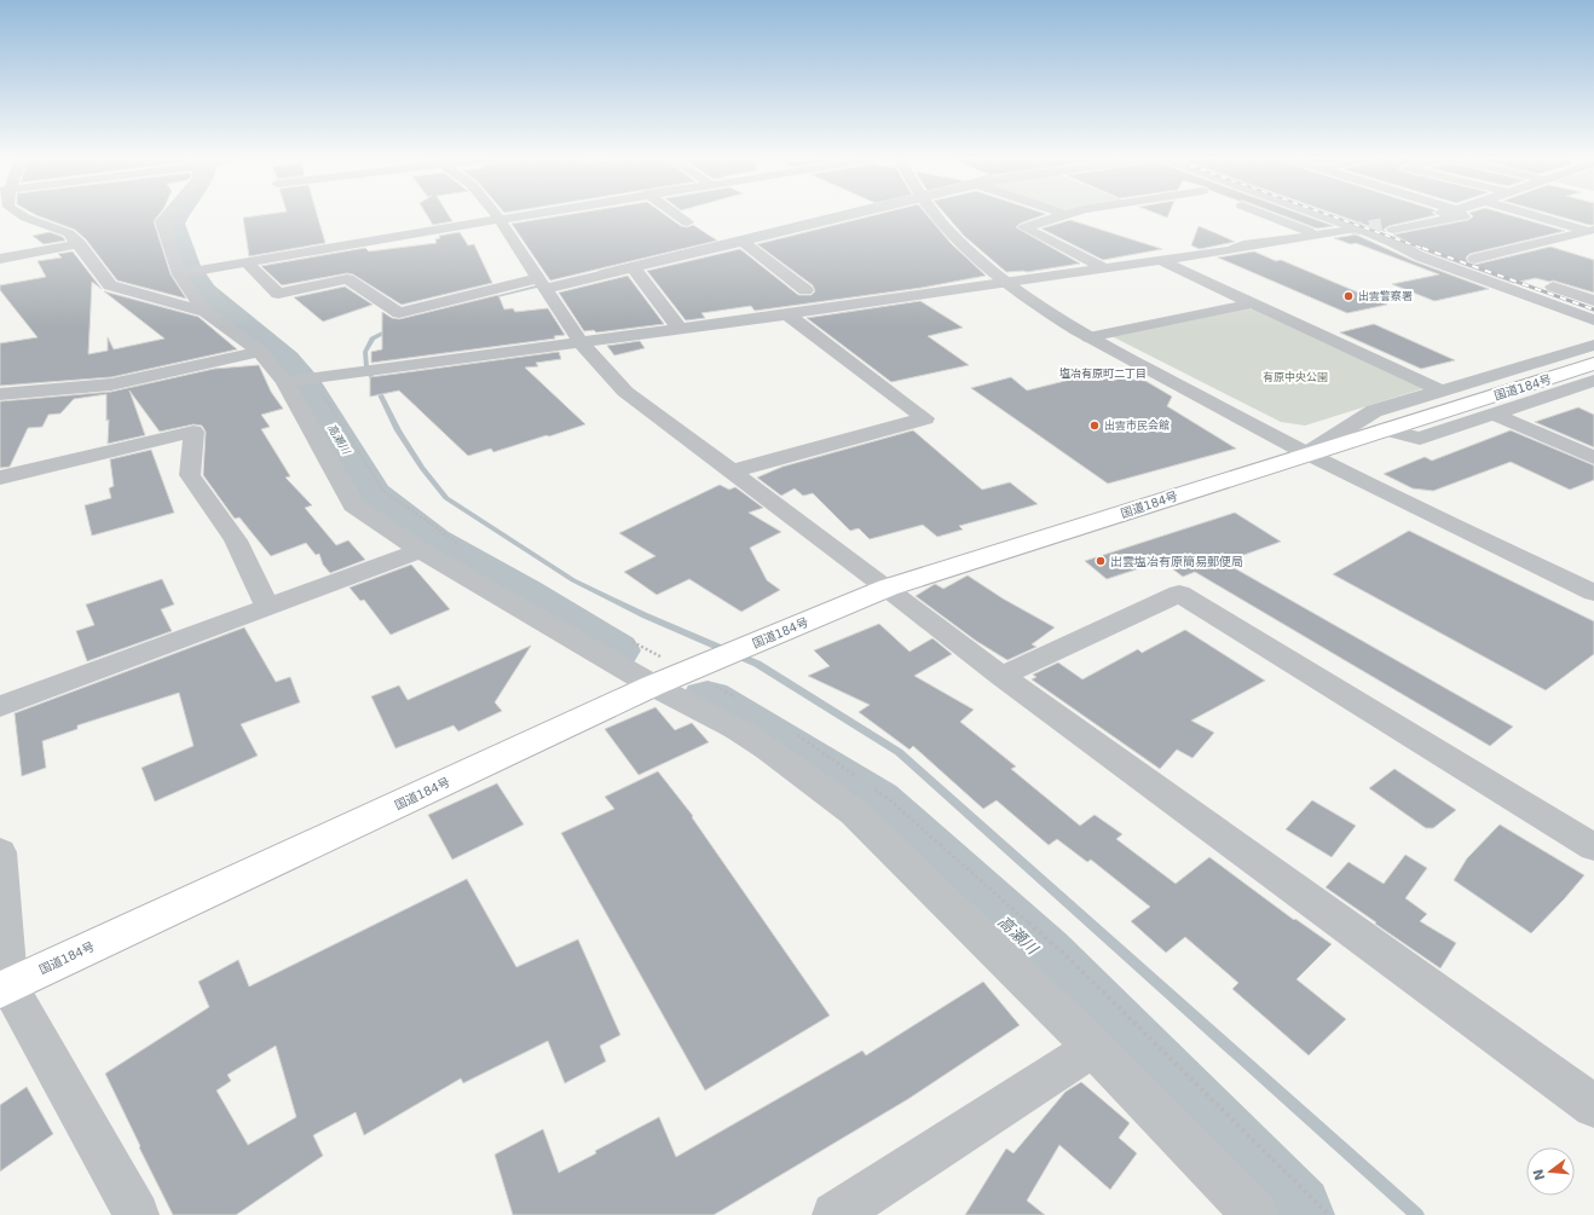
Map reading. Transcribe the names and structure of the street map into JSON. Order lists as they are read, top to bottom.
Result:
{
  "streets": {
    "highway": ["国道184号"]
  },
  "districts": ["塩冶有原町二丁目"],
  "water": ["高瀬川"],
  "parks": ["有原中央公園"],
  "places": ["出雲警察署", "出雲市民会館", "出雲塩冶有原簡易郵便局"],
  "north": "left"
}
